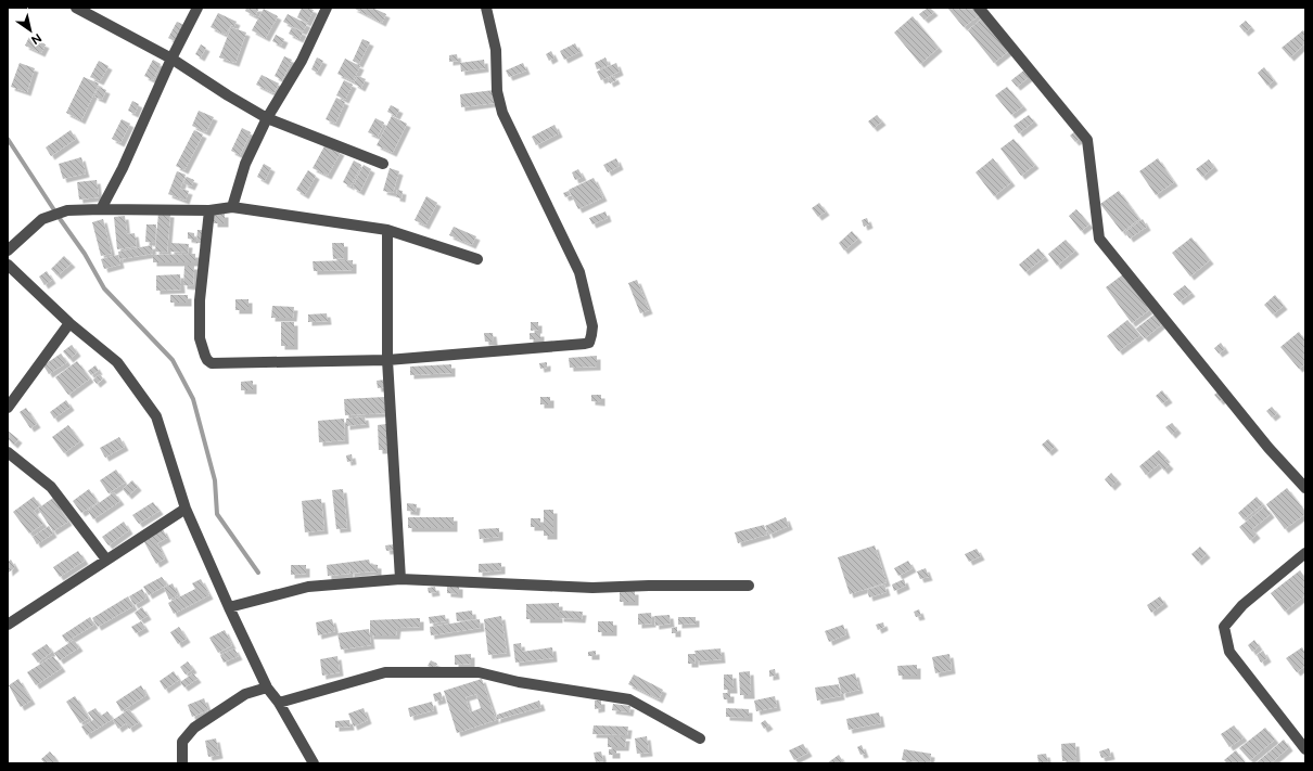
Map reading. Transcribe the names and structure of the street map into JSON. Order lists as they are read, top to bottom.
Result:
{
  "north": "bottom right"
}
